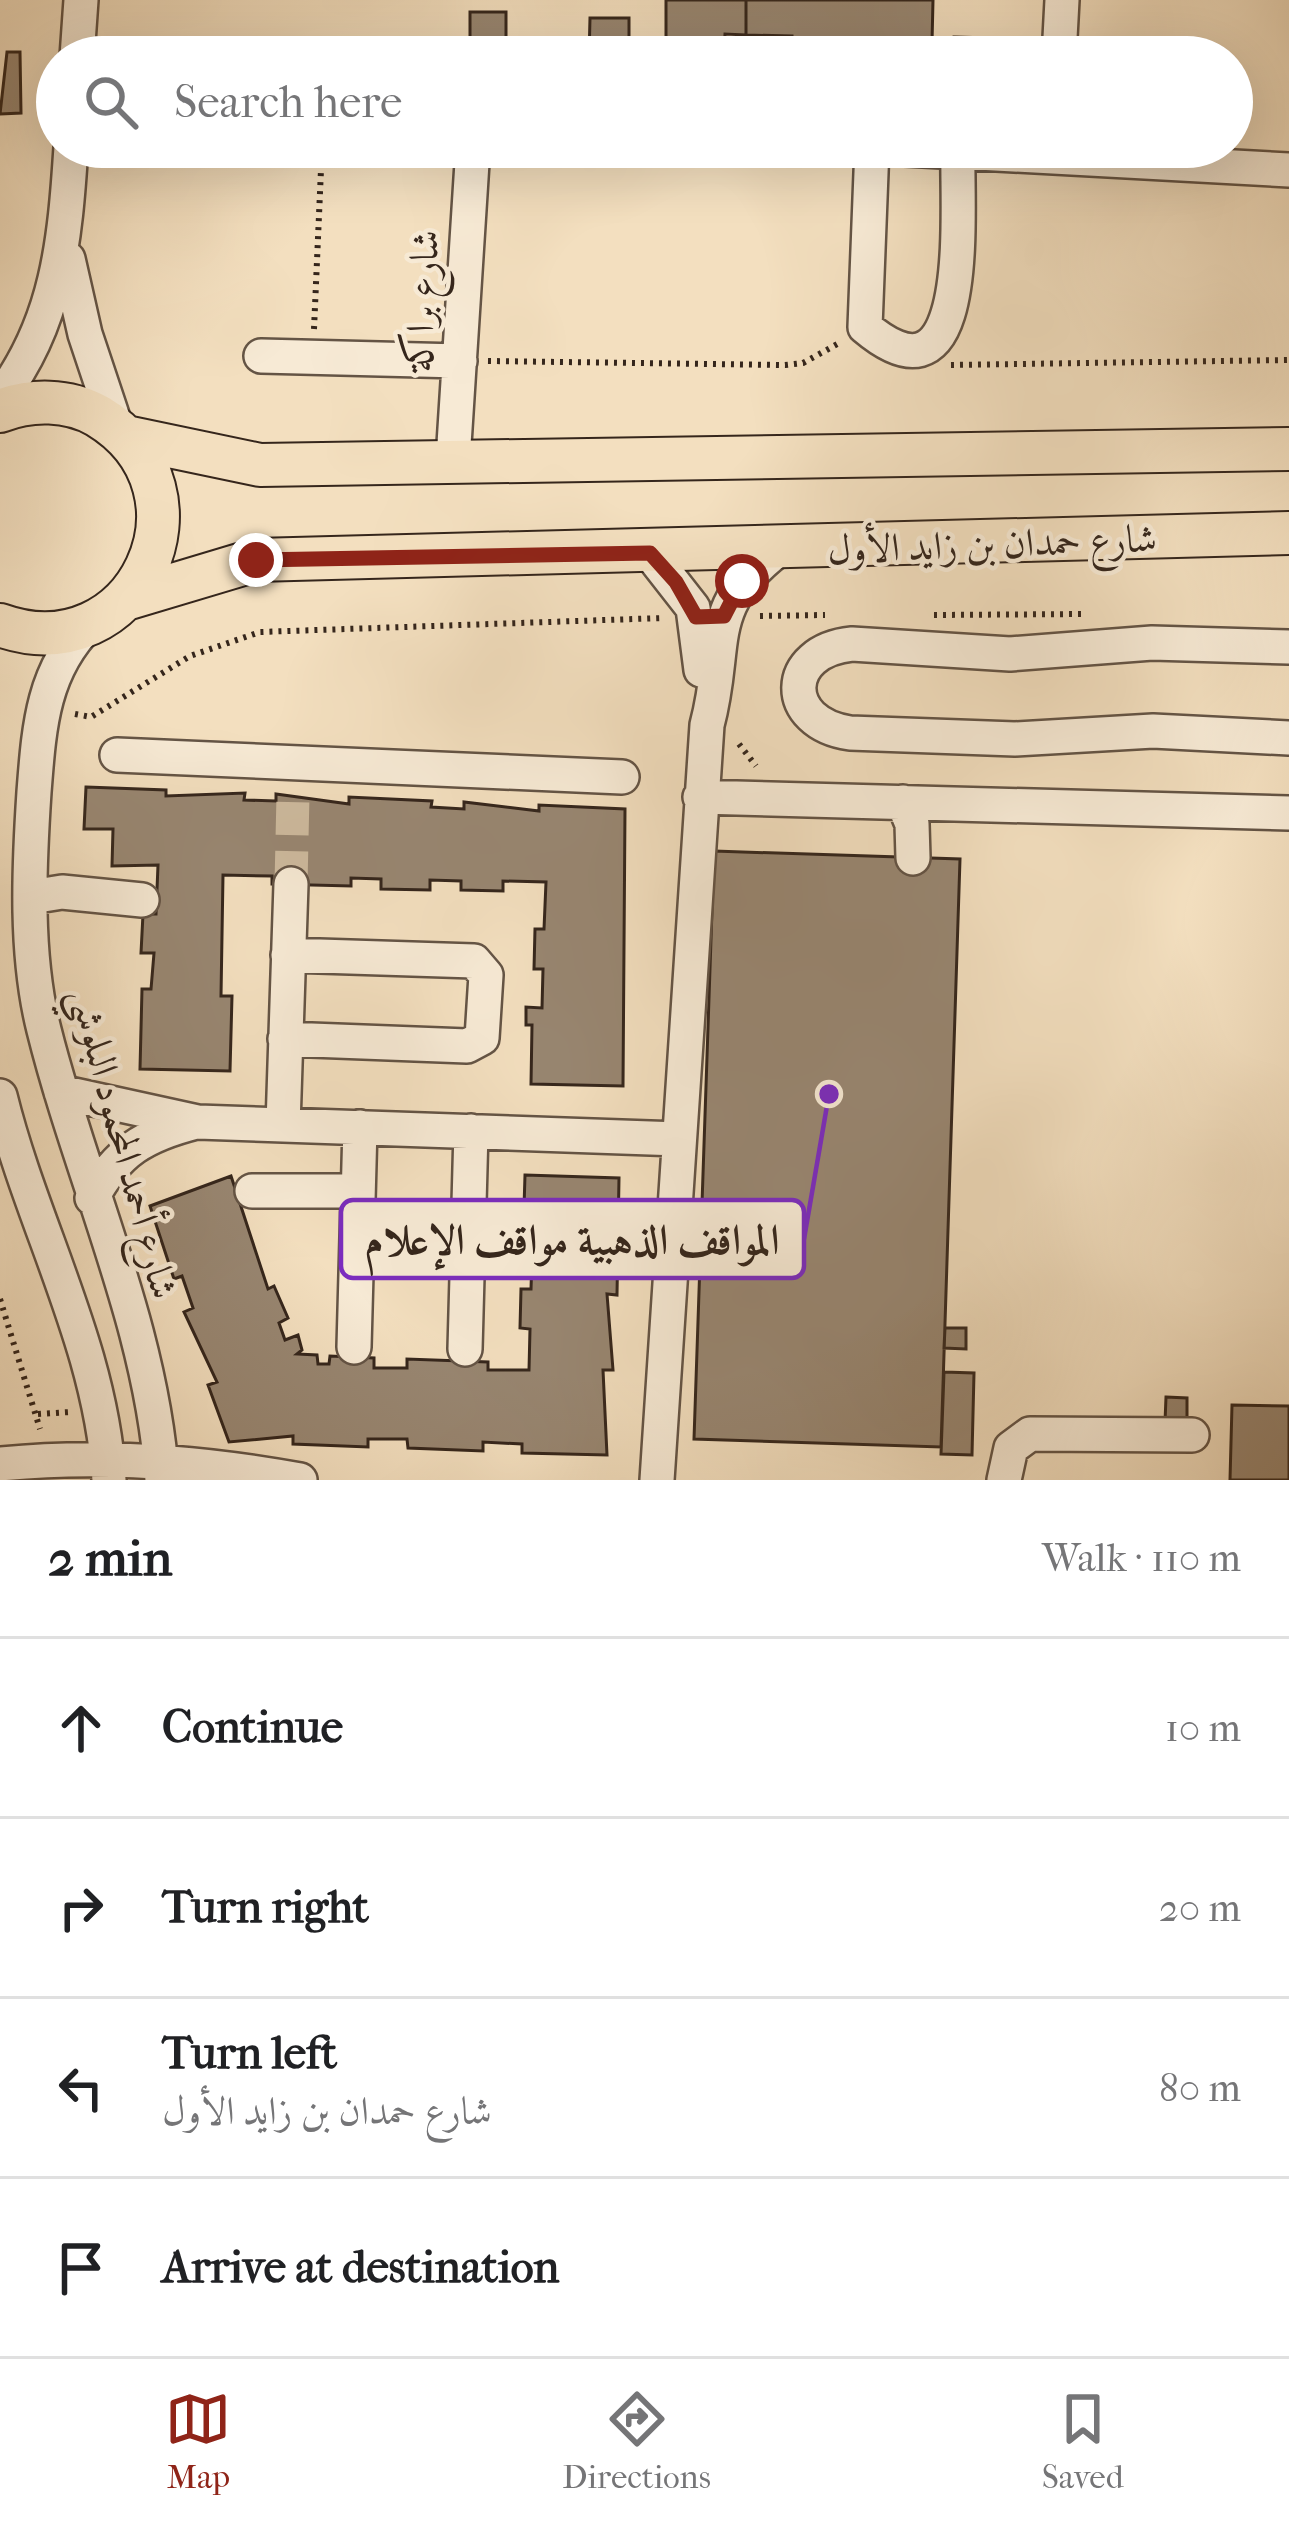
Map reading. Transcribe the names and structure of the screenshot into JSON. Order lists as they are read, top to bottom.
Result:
{
  "streets": {
    "main road": ["شارع حمدان بن زايد الأول"],
    "street": ["شارع براكة", "شارع أحمد المحمود البلوشي"]
  },
  "places": ["المواقف الذهبية مواقف الإعلام"],
  "page": {
    "search": "Search here",
    "heading": ["2 min", "Walk · 110 m"],
    "list": [
      ["Continue", "10 m"],
      ["Turn right", "20 m"],
      ["Turn left", "شارع حمدان بن زايد الأول", "80 m"],
      "Arrive at destination"
    ],
    "nav": ["Map", "Directions", "Saved"]
  }
}
